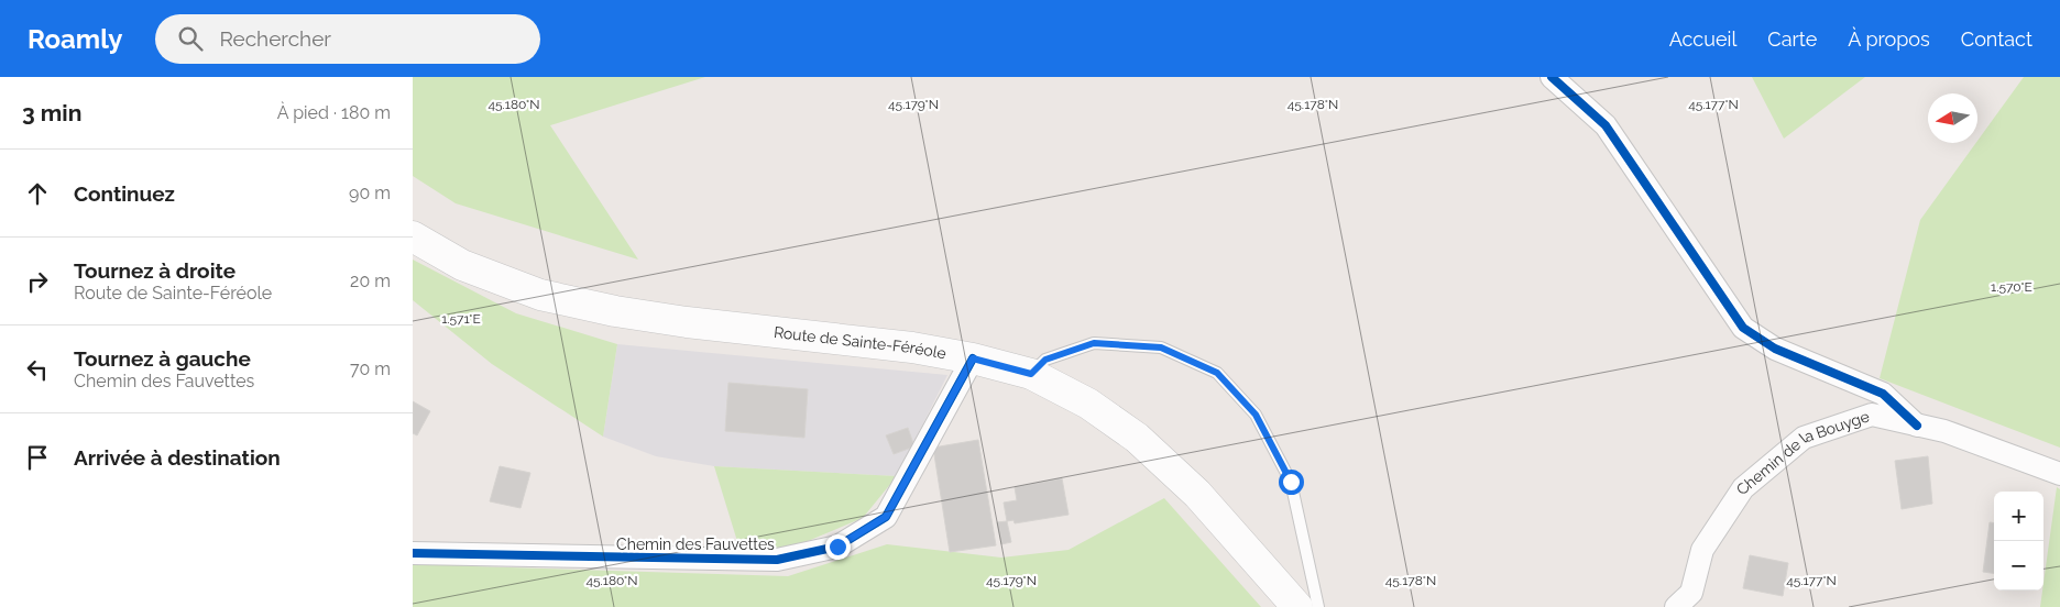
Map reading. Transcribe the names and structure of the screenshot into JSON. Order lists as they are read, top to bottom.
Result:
{
  "streets": {
    "main road": ["Route de Sainte-Féréole"],
    "street": ["Chemin de la Bouyge", "Chemin des Fauvettes"]
  },
  "crossings": [
    ["Route de Sainte-Féréole", "Chemin des Fauvettes"]
  ],
  "north": "left",
  "page": {
    "header": "Roamly",
    "search": "Rechercher",
    "nav": [
      "Accueil",
      "Carte",
      "À propos",
      "Contact"
    ],
    "heading": ["3 min", "À pied · 180 m"],
    "list": [
      ["Continuez", "90 m"],
      ["Tournez à droite", "Route de Sainte-Féréole", "20 m"],
      ["Tournez à gauche", "Chemin des Fauvettes", "70 m"],
      "Arrivée à destination"
    ],
    "map_buttons": ["+", "−"]
  },
  "coordinates": [
    "45.180°N",
    "45.179°N",
    "45.178°N",
    "45.177°N",
    "1.570°E",
    "1.571°E"
  ]
}
